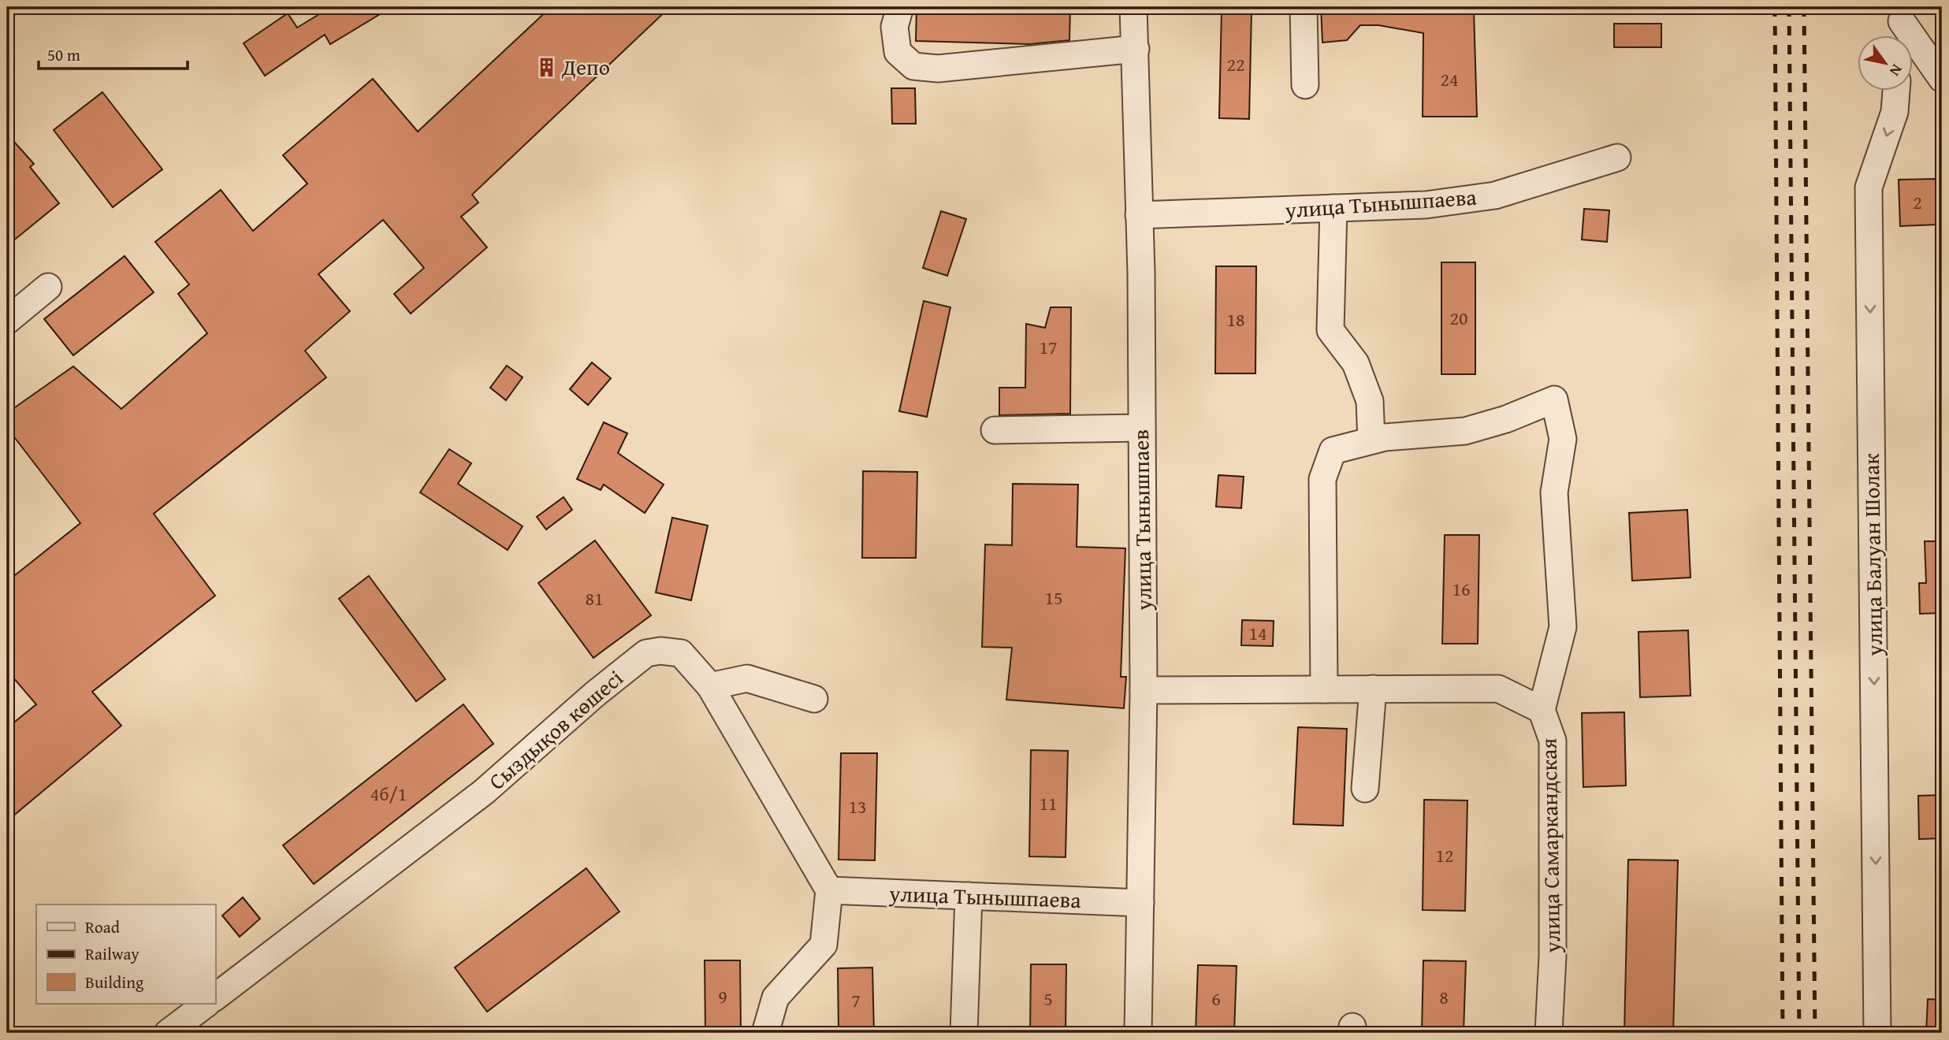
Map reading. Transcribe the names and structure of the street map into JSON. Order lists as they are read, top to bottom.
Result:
{
  "streets": {
    "street": [
      "улица Тынышпаева",
      "улица Тынышпаев",
      "улица Балуан Шолак",
      "Сыздықов көшесі",
      "улица Самаркандская"
    ]
  },
  "crossings": [
    ["улица Тынышпаева", "улица Тынышпаев"],
    ["улица Тынышпаева", "Сыздықов көшесі"]
  ],
  "one_way": ["улица Балуан Шолак"],
  "places": {
    "building": ["Депо"]
  },
  "house_numbers": [
    "22",
    "24",
    "2",
    "20",
    "18",
    "17",
    "16",
    "15",
    "81",
    "14",
    "4б/1",
    "11",
    "13",
    "12",
    "9",
    "8",
    "5",
    "6",
    "7"
  ],
  "legend": ["Road", "Railway", "Building"],
  "scale_bar": "50 m",
  "north": "bottom right"
}
